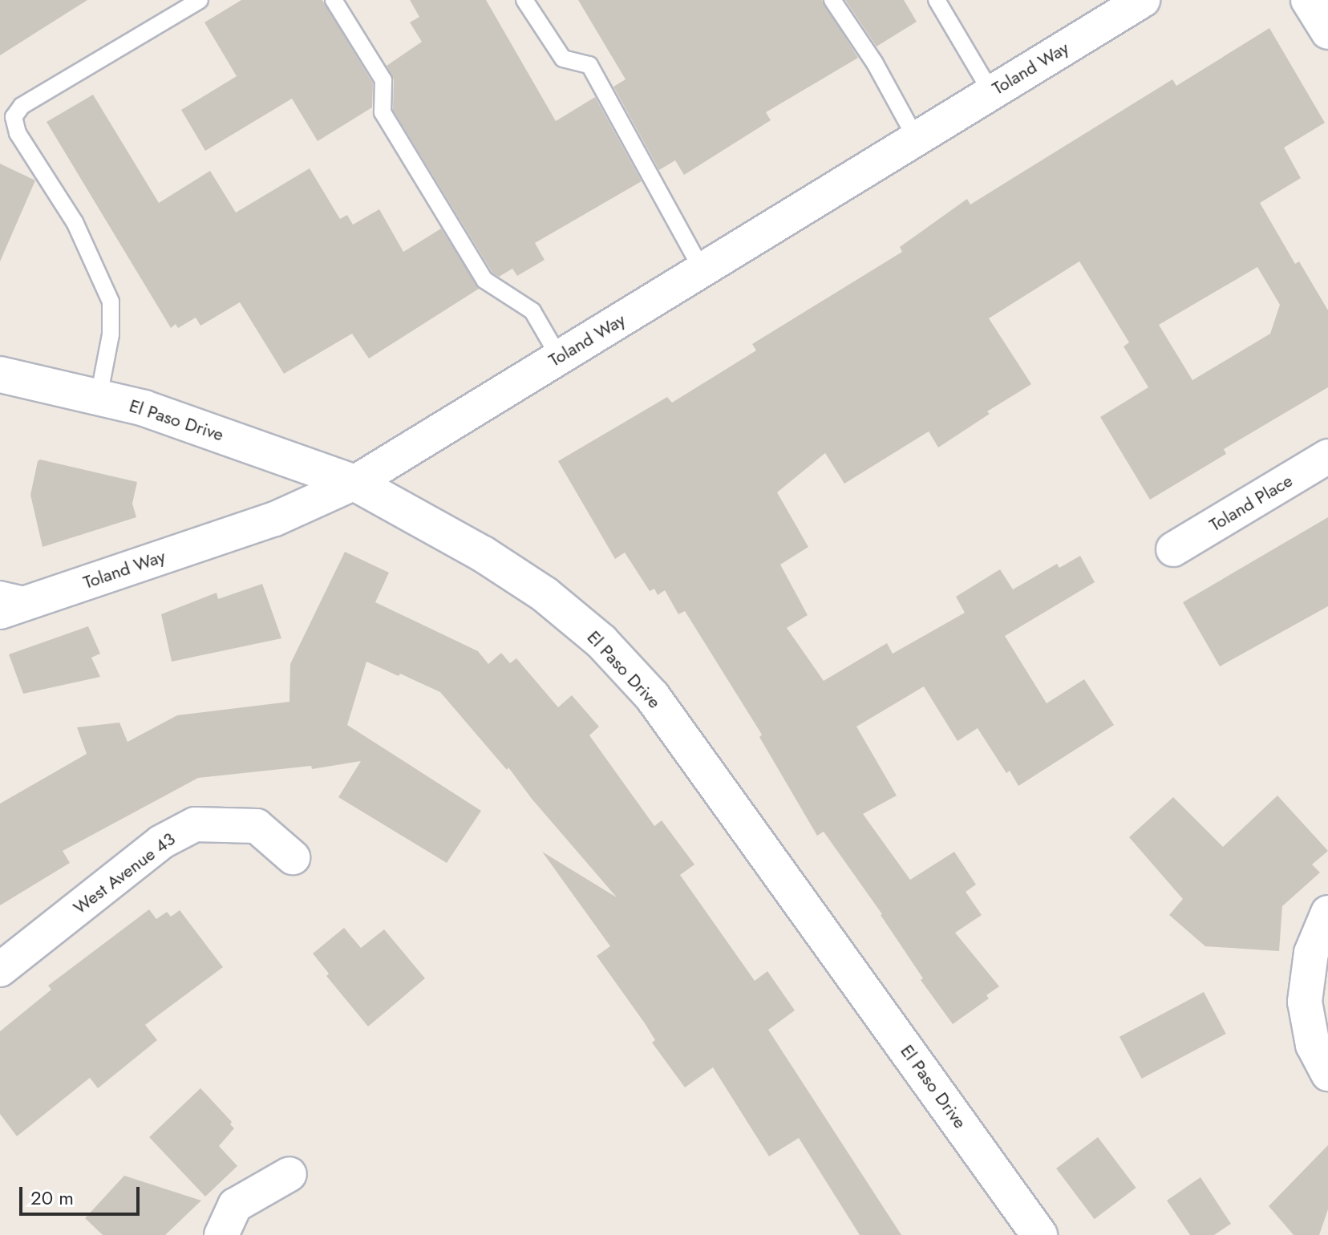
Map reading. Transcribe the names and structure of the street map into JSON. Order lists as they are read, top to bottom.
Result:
{
  "streets": {
    "street": [
      "Toland Way",
      "El Paso Drive",
      "Toland Place",
      "West Avenue 43"
    ]
  },
  "crossings": [
    ["Toland Way", "El Paso Drive"]
  ],
  "scale_bar": "20 m"
}
